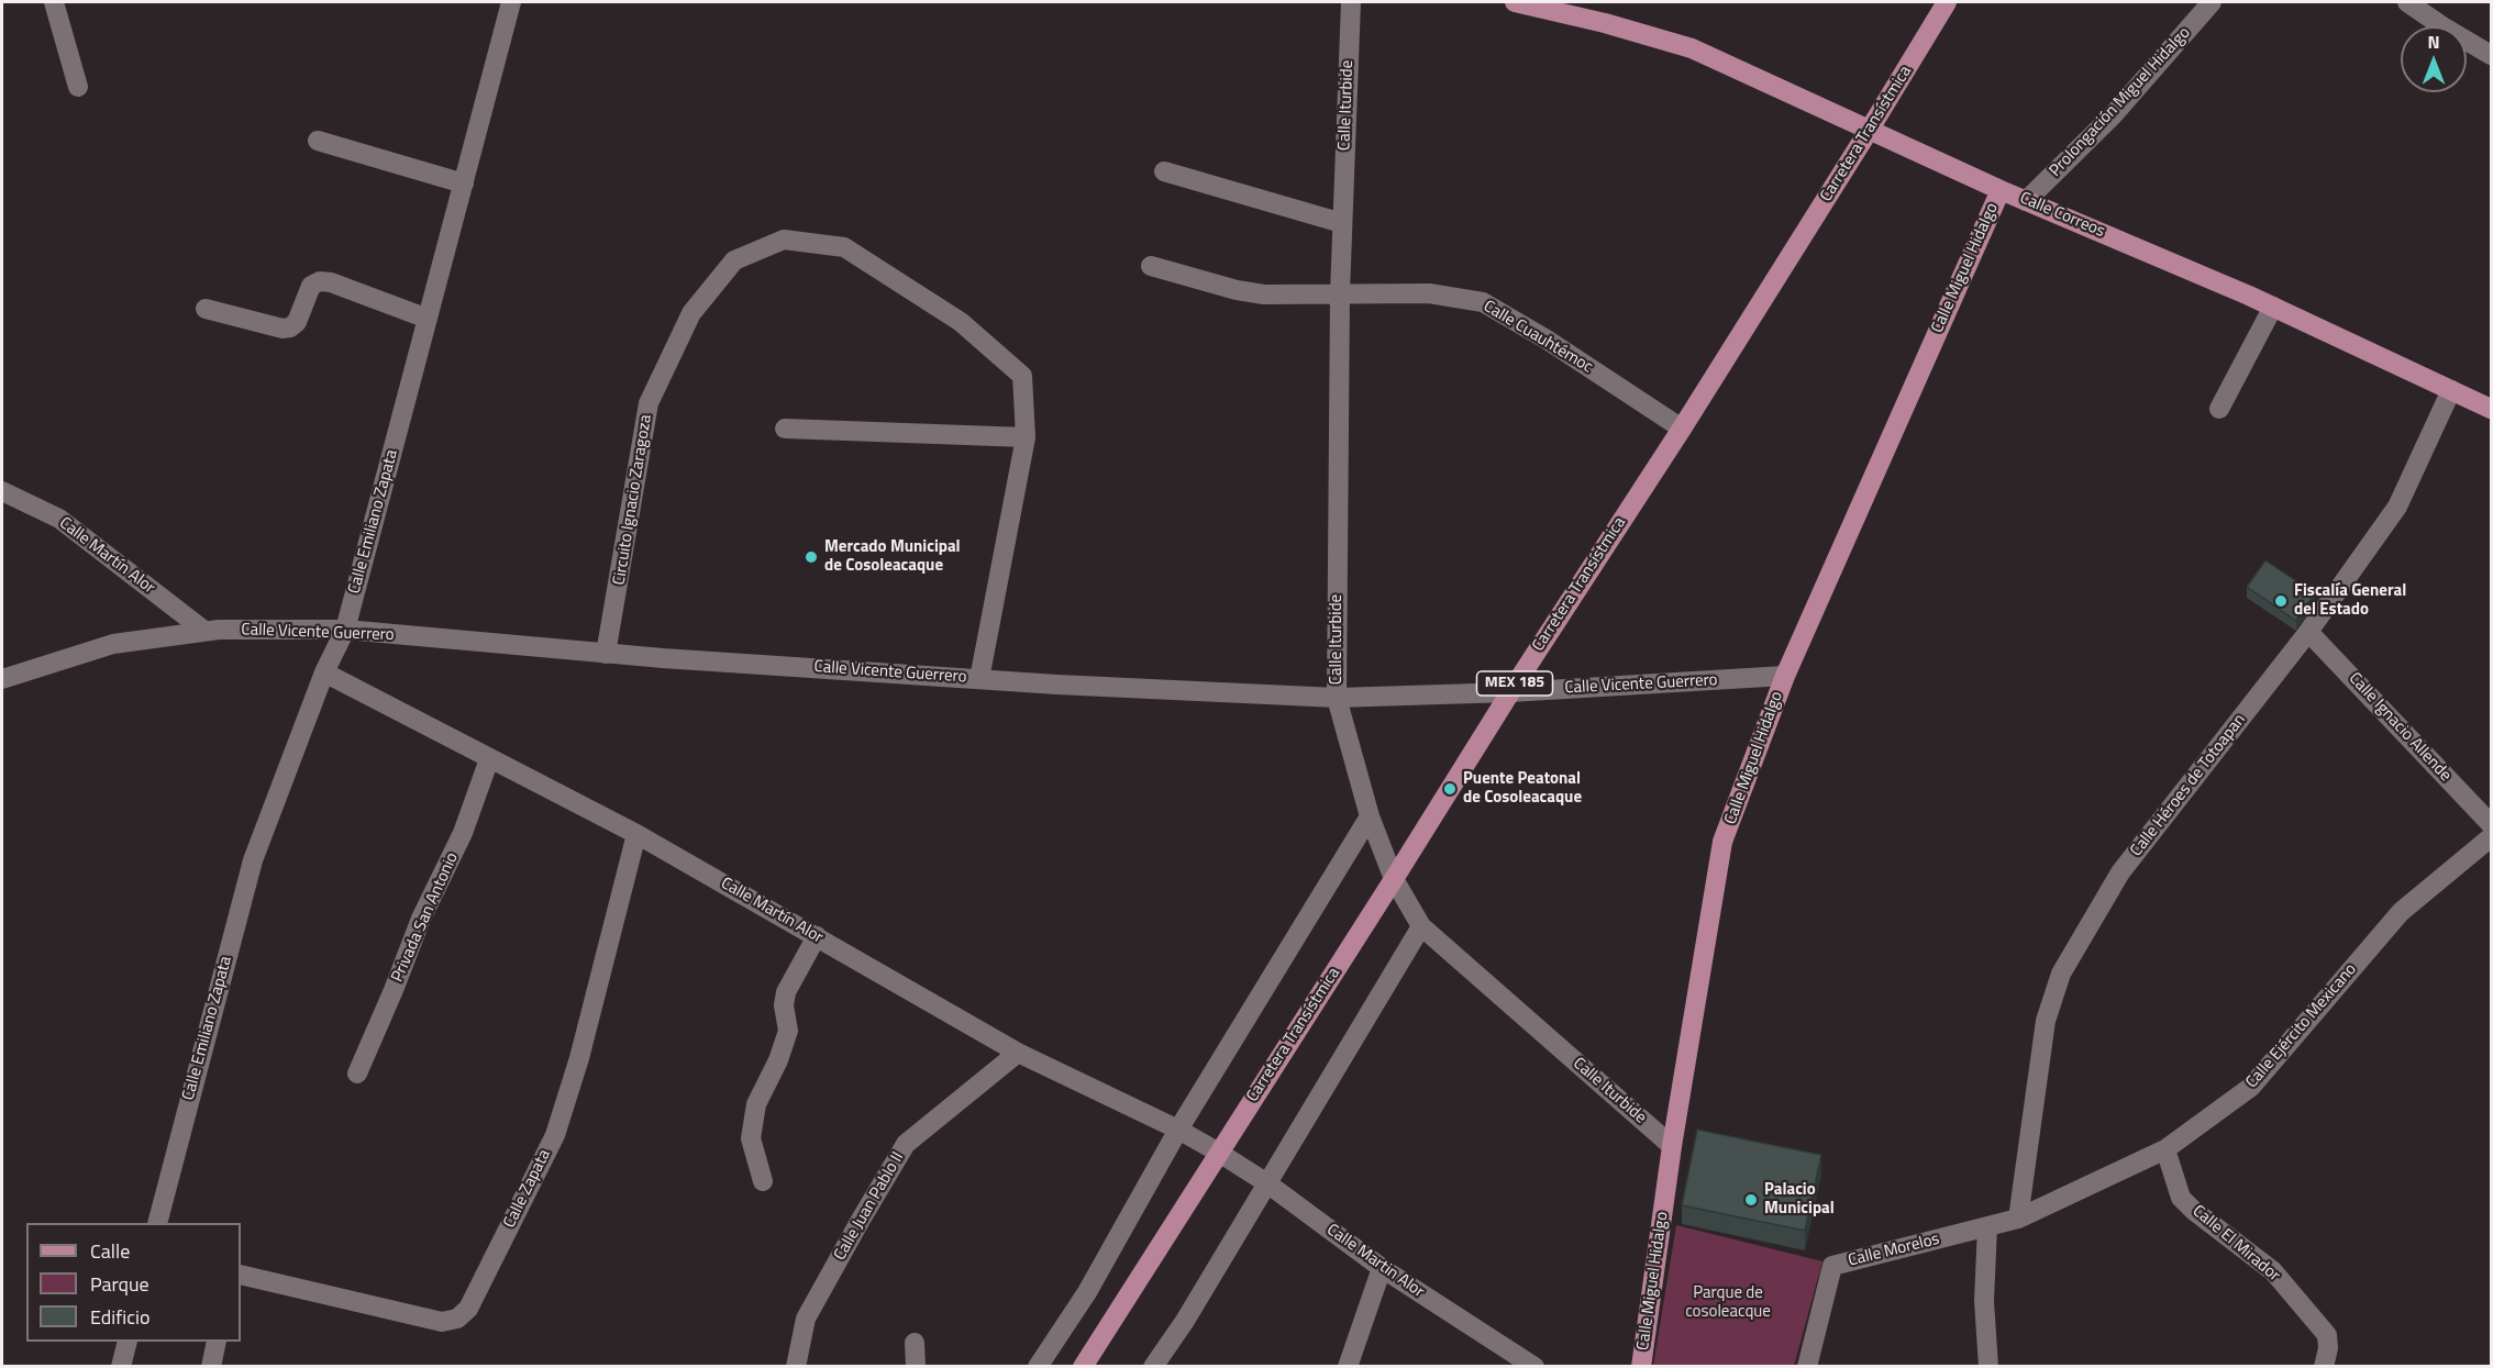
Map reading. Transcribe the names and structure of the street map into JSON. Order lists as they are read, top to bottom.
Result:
{
  "streets": {
    "main road": [
      "Carretera Transístmica",
      "Calle Correos",
      "Calle Miguel Hidalgo",
      "MEX 185"
    ],
    "street": [
      "Prolongación Miguel Hidalgo",
      "Calle Iturbide",
      "Calle Cuauhtémoc",
      "Circuito Ignacio Zaragoza",
      "Calle Emiliano Zapata",
      "Calle Martín Alor",
      "Calle Vicente Guerrero",
      "Calle Ignacio Allende",
      "Calle Héroes de Totoapan",
      "Privada San Antonio",
      "Calle Ejército Mexicano",
      "Calle Zapata",
      "Calle Juan Pablo II",
      "Calle El Mirador",
      "Calle Morelos",
      "Calle Martin Alor"
    ]
  },
  "crossings": [
    ["Prolongación Miguel Hidalgo", "Calle Correos"],
    ["Calle Iturbide", "Carretera Transístmica"],
    ["Calle Iturbide", "Calle Miguel Hidalgo"],
    ["Calle Iturbide", "Calle Cuauhtémoc"],
    ["Calle Iturbide", "Calle Vicente Guerrero"],
    ["Carretera Transístmica", "Calle Correos"],
    ["Carretera Transístmica", "Calle Cuauhtémoc"],
    ["Carretera Transístmica", "Calle Martín Alor"],
    ["Carretera Transístmica", "Calle Vicente Guerrero"],
    ["Carretera Transístmica", "Calle Martin Alor"],
    ["Calle Correos", "Calle Miguel Hidalgo"],
    ["Calle Correos", "Calle Héroes de Totoapan"],
    ["Calle Miguel Hidalgo", "Calle Vicente Guerrero"],
    ["Circuito Ignacio Zaragoza", "Calle Vicente Guerrero"],
    ["Calle Emiliano Zapata", "Calle Martín Alor"],
    ["Calle Emiliano Zapata", "Calle Vicente Guerrero"],
    ["Calle Martín Alor", "Calle Vicente Guerrero"],
    ["Calle Martín Alor", "Privada San Antonio"],
    ["Calle Martín Alor", "Calle Zapata"],
    ["Calle Martín Alor", "Calle Juan Pablo II"],
    ["Calle Martín Alor", "Calle Martin Alor"],
    ["Calle Ignacio Allende", "Calle Héroes de Totoapan"],
    ["Calle Héroes de Totoapan", "Calle Ejército Mexicano"],
    ["Calle Héroes de Totoapan", "Calle Morelos"],
    ["Calle Ejército Mexicano", "Calle El Mirador"],
    ["Calle Ejército Mexicano", "Calle Morelos"]
  ],
  "parks": ["Parque de cosoleacque"],
  "places": [
    "Mercado Municipal de Cosoleacaque",
    "Fiscalía General del Estado",
    "Puente Peatonal de Cosoleacaque",
    "Palacio Municipal"
  ],
  "legend": ["Calle", "Parque", "Edificio"],
  "north": "top"
}
